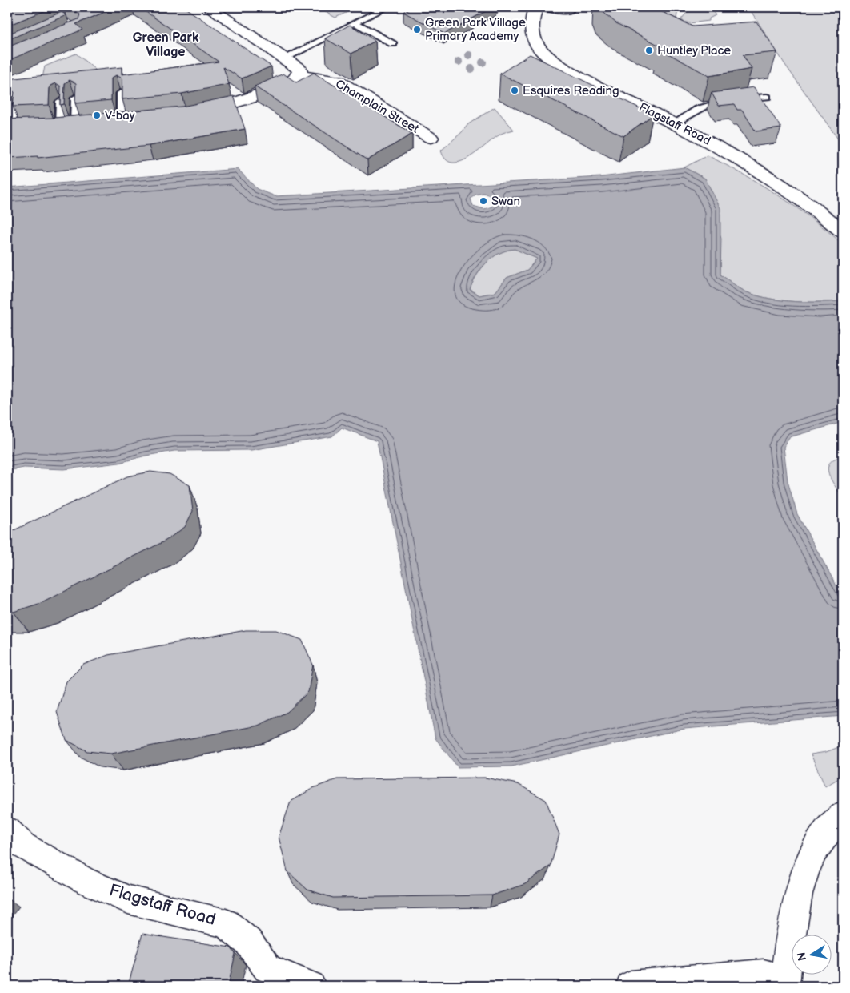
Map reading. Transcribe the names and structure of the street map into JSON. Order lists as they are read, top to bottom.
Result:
{
  "streets": {
    "street": ["Champlain Street", "Flagstaff Road"]
  },
  "districts": ["Green Park Village"],
  "places": [
    "Green Park Village Primary Academy",
    "Huntley Place",
    "Esquires Reading",
    "V-bay",
    "Swan"
  ],
  "north": "left"
}
